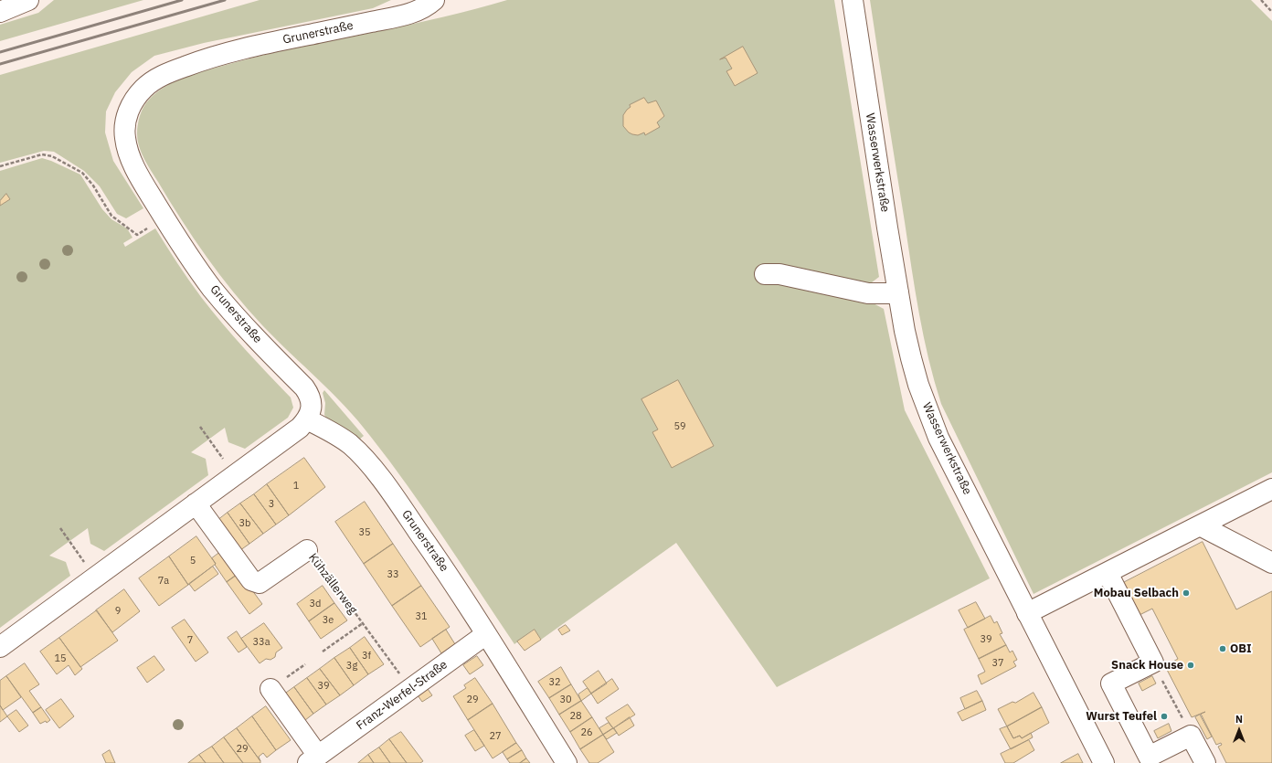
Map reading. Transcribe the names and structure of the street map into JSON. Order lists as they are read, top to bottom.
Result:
{
  "streets": {
    "street": [
      "Grunerstraße",
      "Wasserwerkstraße",
      "Kühzällerweg",
      "Franz-Werfel-Straße"
    ]
  },
  "crossings": [
    ["Grunerstraße", "Franz-Werfel-Straße"],
    ["Kühzällerweg", "Franz-Werfel-Straße"]
  ],
  "places": [
    "Mobau Selbach",
    "OBI",
    "Snack House",
    "Wurst Teufel"
  ],
  "house_numbers": [
    "59",
    "1",
    "3",
    "3b",
    "35",
    "5",
    "33",
    "7a",
    "3d",
    "9",
    "31",
    "3e",
    "39",
    "7",
    "33a",
    "3f",
    "15",
    "37",
    "3g",
    "32",
    "39",
    "29",
    "30",
    "28",
    "26",
    "27",
    "29"
  ],
  "north": "top"
}
